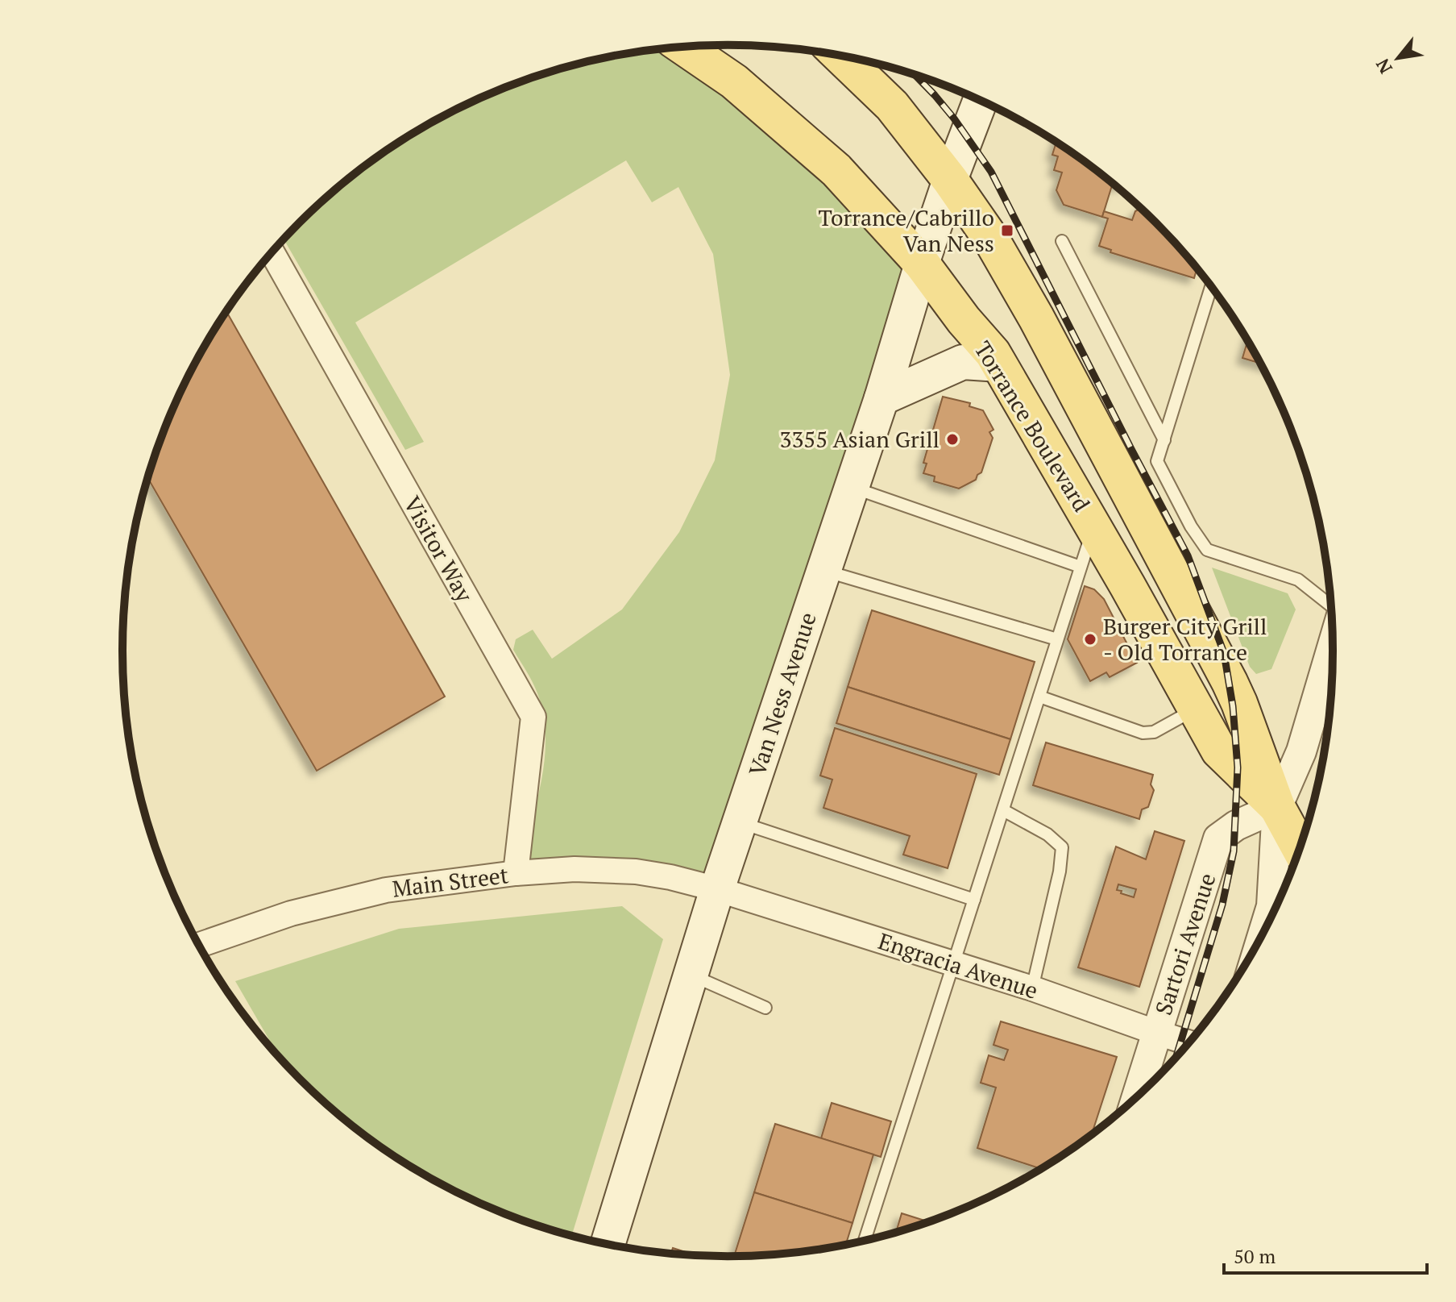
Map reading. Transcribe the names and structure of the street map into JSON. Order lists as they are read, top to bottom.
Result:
{
  "streets": {
    "main road": ["Torrance Boulevard", "Van Ness Avenue"],
    "street": [
      "Visitor Way",
      "Main Street",
      "Sartori Avenue",
      "Engracia Avenue"
    ]
  },
  "crossings": [
    ["Torrance Boulevard", "Van Ness Avenue"],
    ["Torrance Boulevard", "Sartori Avenue"],
    ["Visitor Way", "Main Street"],
    ["Van Ness Avenue", "Main Street"],
    ["Van Ness Avenue", "Engracia Avenue"],
    ["Main Street", "Engracia Avenue"],
    ["Sartori Avenue", "Engracia Avenue"]
  ],
  "places": {
    "transit": ["Torrance/Cabrillo Van Ness"],
    "other": ["3355 Asian Grill", "Burger City Grill - Old Torrance"]
  },
  "scale_bar": "50 m",
  "north": "bottom left"
}
